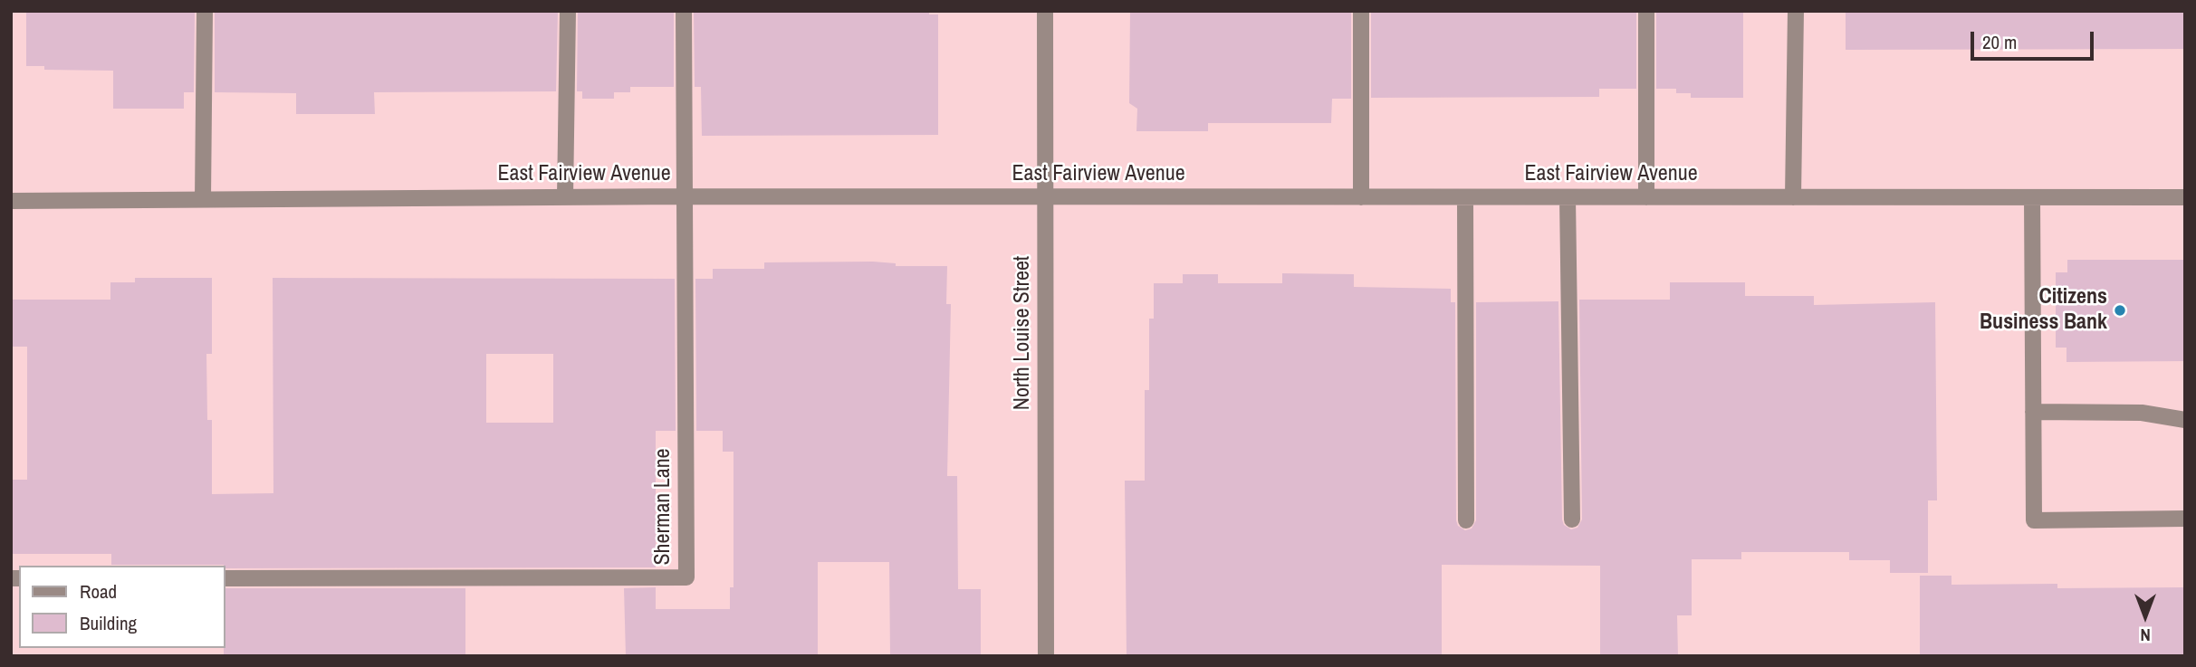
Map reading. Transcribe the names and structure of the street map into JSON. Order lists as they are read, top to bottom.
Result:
{
  "streets": {
    "street": ["East Fairview Avenue", "North Louise Street", "Sherman Lane"]
  },
  "crossings": [
    ["East Fairview Avenue", "North Louise Street"],
    ["East Fairview Avenue", "Sherman Lane"]
  ],
  "places": ["Citizens Business Bank"],
  "legend": ["Road", "Building"],
  "scale_bar": "20 m",
  "north": "bottom"
}
